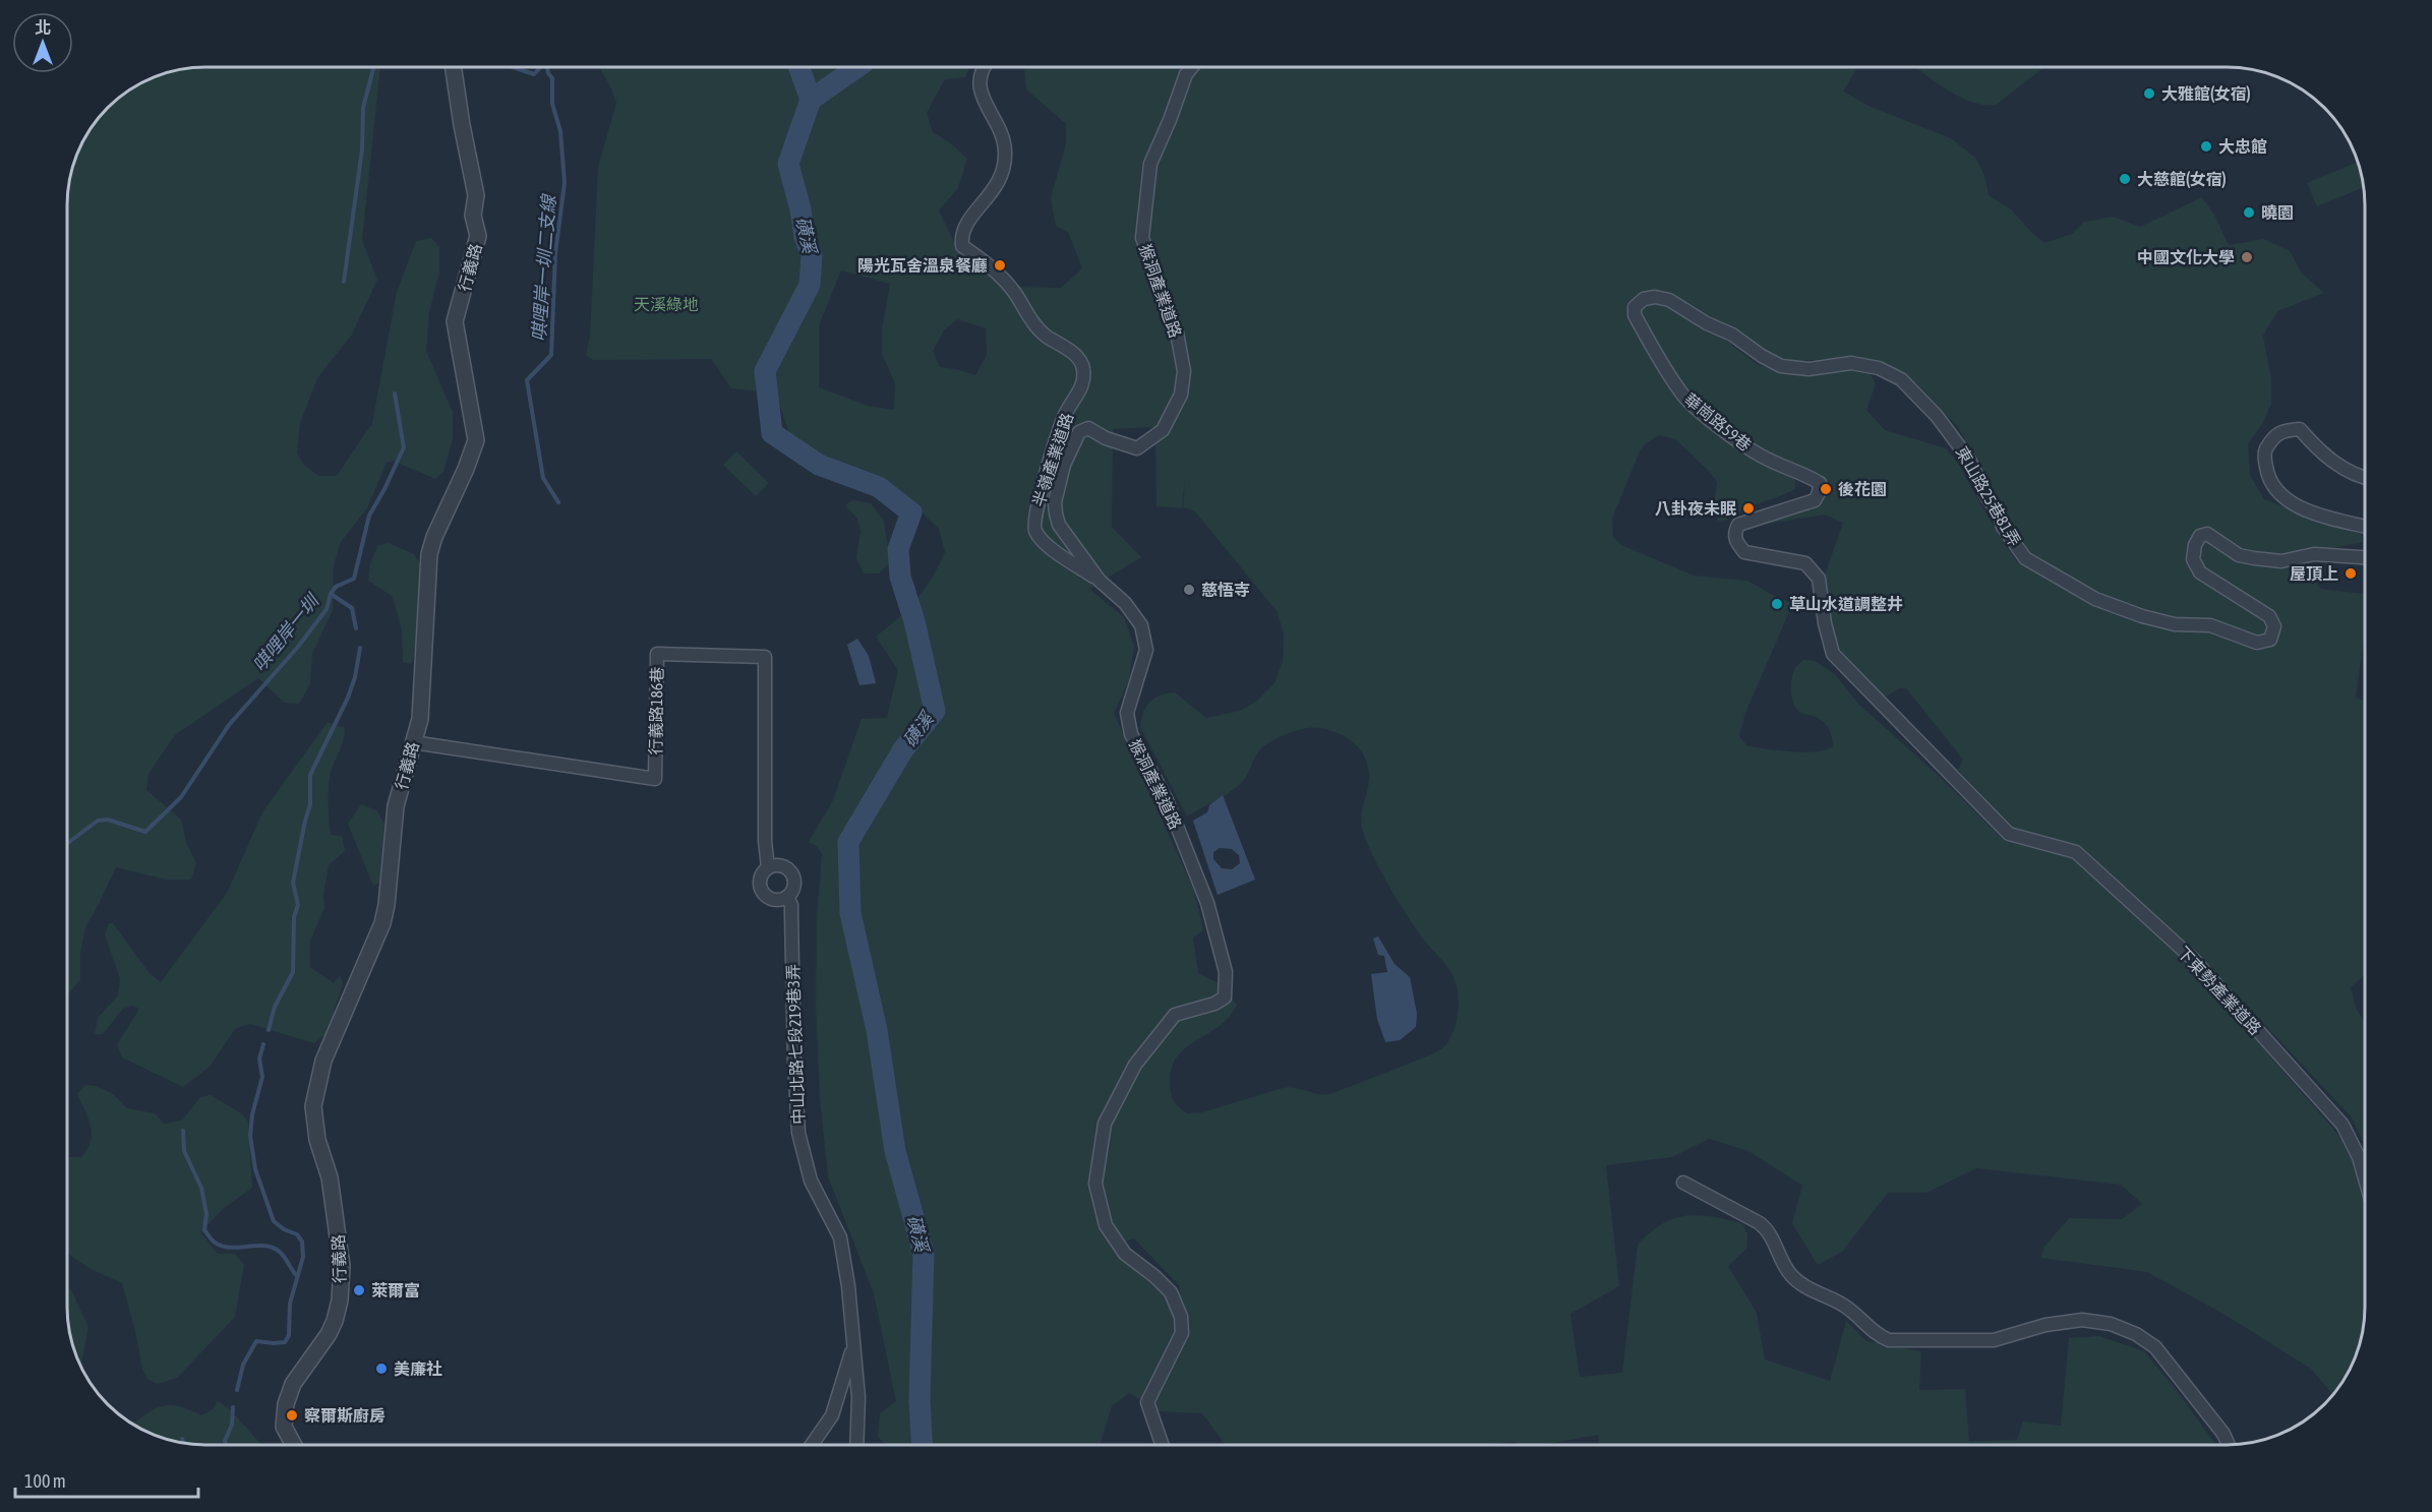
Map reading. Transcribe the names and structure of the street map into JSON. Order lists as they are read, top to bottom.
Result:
{
  "streets": {
    "street": [
      "行義路",
      "猴洞產業道路",
      "華崗路59巷",
      "半嶺產業道路",
      "東山路25巷81弄",
      "行義路186巷",
      "下東勢產業道路",
      "中山北路七段219巷3弄"
    ]
  },
  "crossings": [
    ["行義路", "行義路186巷"],
    ["猴洞產業道路", "半嶺產業道路"],
    ["華崗路59巷", "東山路25巷81弄"],
    ["華崗路59巷", "下東勢產業道路"],
    ["行義路186巷", "中山北路七段219巷3弄"]
  ],
  "water": ["磺溪", "唭哩岸一圳二支線", "唭哩岸一圳"],
  "parks": ["天溪綠地"],
  "places": [
    "大雅館(女宿)",
    "大忠館",
    "大慈館(女宿)",
    "曉園",
    "中國文化大學",
    "陽光瓦舍溫泉餐廳",
    "後花園",
    "八卦夜未眠",
    "屋頂上",
    "慈悟寺",
    "草山水道調整井",
    "萊爾富",
    "美廉社",
    "察爾斯廚房"
  ],
  "scale_bar": "100 m",
  "north": "top"
}
